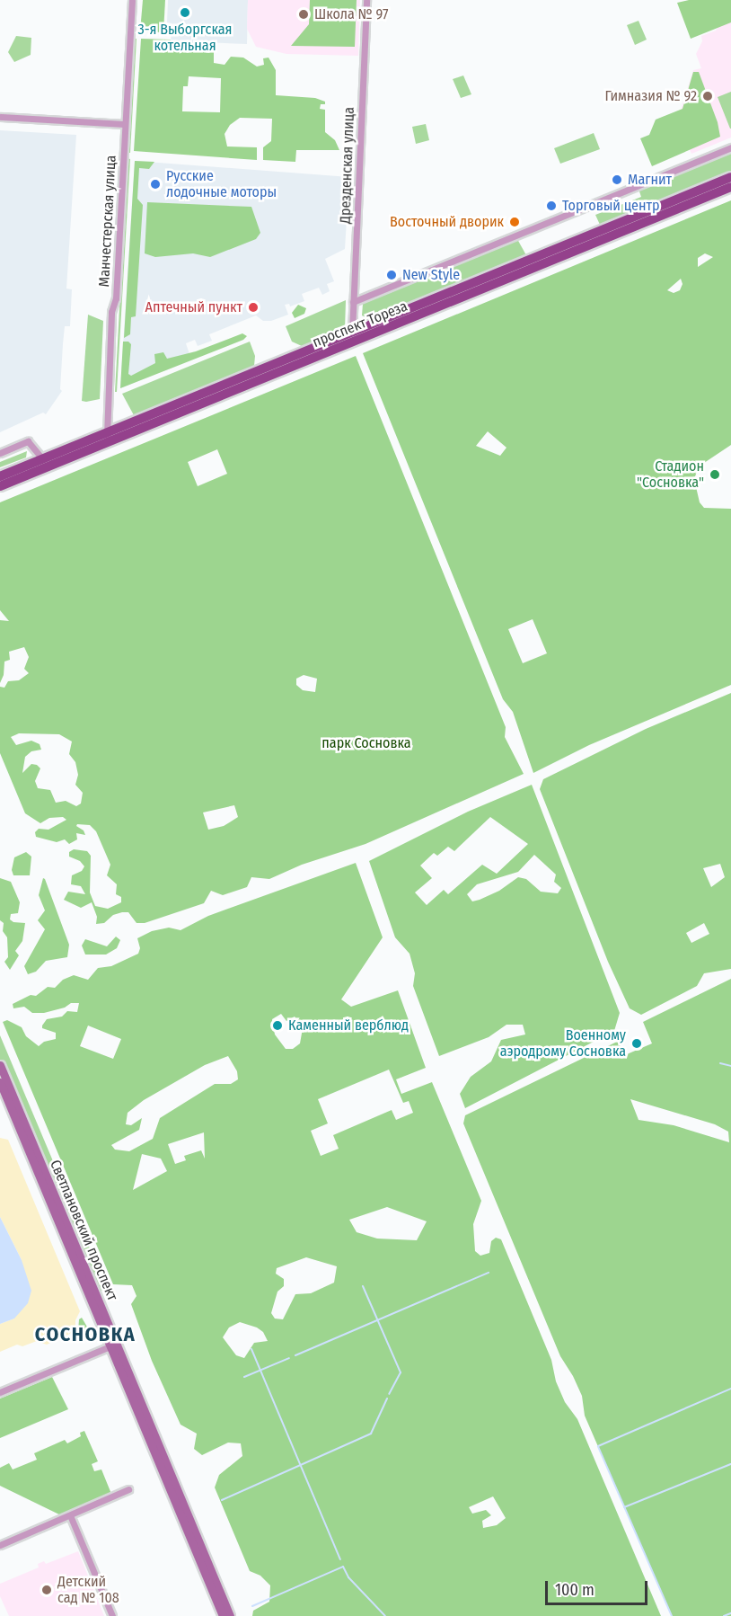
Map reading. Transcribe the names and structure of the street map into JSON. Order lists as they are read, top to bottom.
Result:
{
  "streets": {
    "main road": ["проспект Тореза", "Светлановский проспект"],
    "street": ["Дрезденская улица", "Манчестерская улица"]
  },
  "crossings": [
    ["Дрезденская улица", "проспект Тореза"],
    ["Манчестерская улица", "проспект Тореза"]
  ],
  "districts": ["СОСНОВКА"],
  "parks": ["парк Сосновка"],
  "places": [
    "3-я Выборгская котельная",
    "Школа № 97",
    "Гимназия № 92",
    "Магнит",
    "Русские лодочные моторы",
    "Торговый центр",
    "Восточный дворик",
    "New Style",
    "Аптечный пункт",
    "Стадион \"Сосновка\"",
    "Каменный верблюд",
    "Военному аэродрому Сосновка",
    "Детский сад № 108"
  ],
  "scale_bar": "100 m"
}
